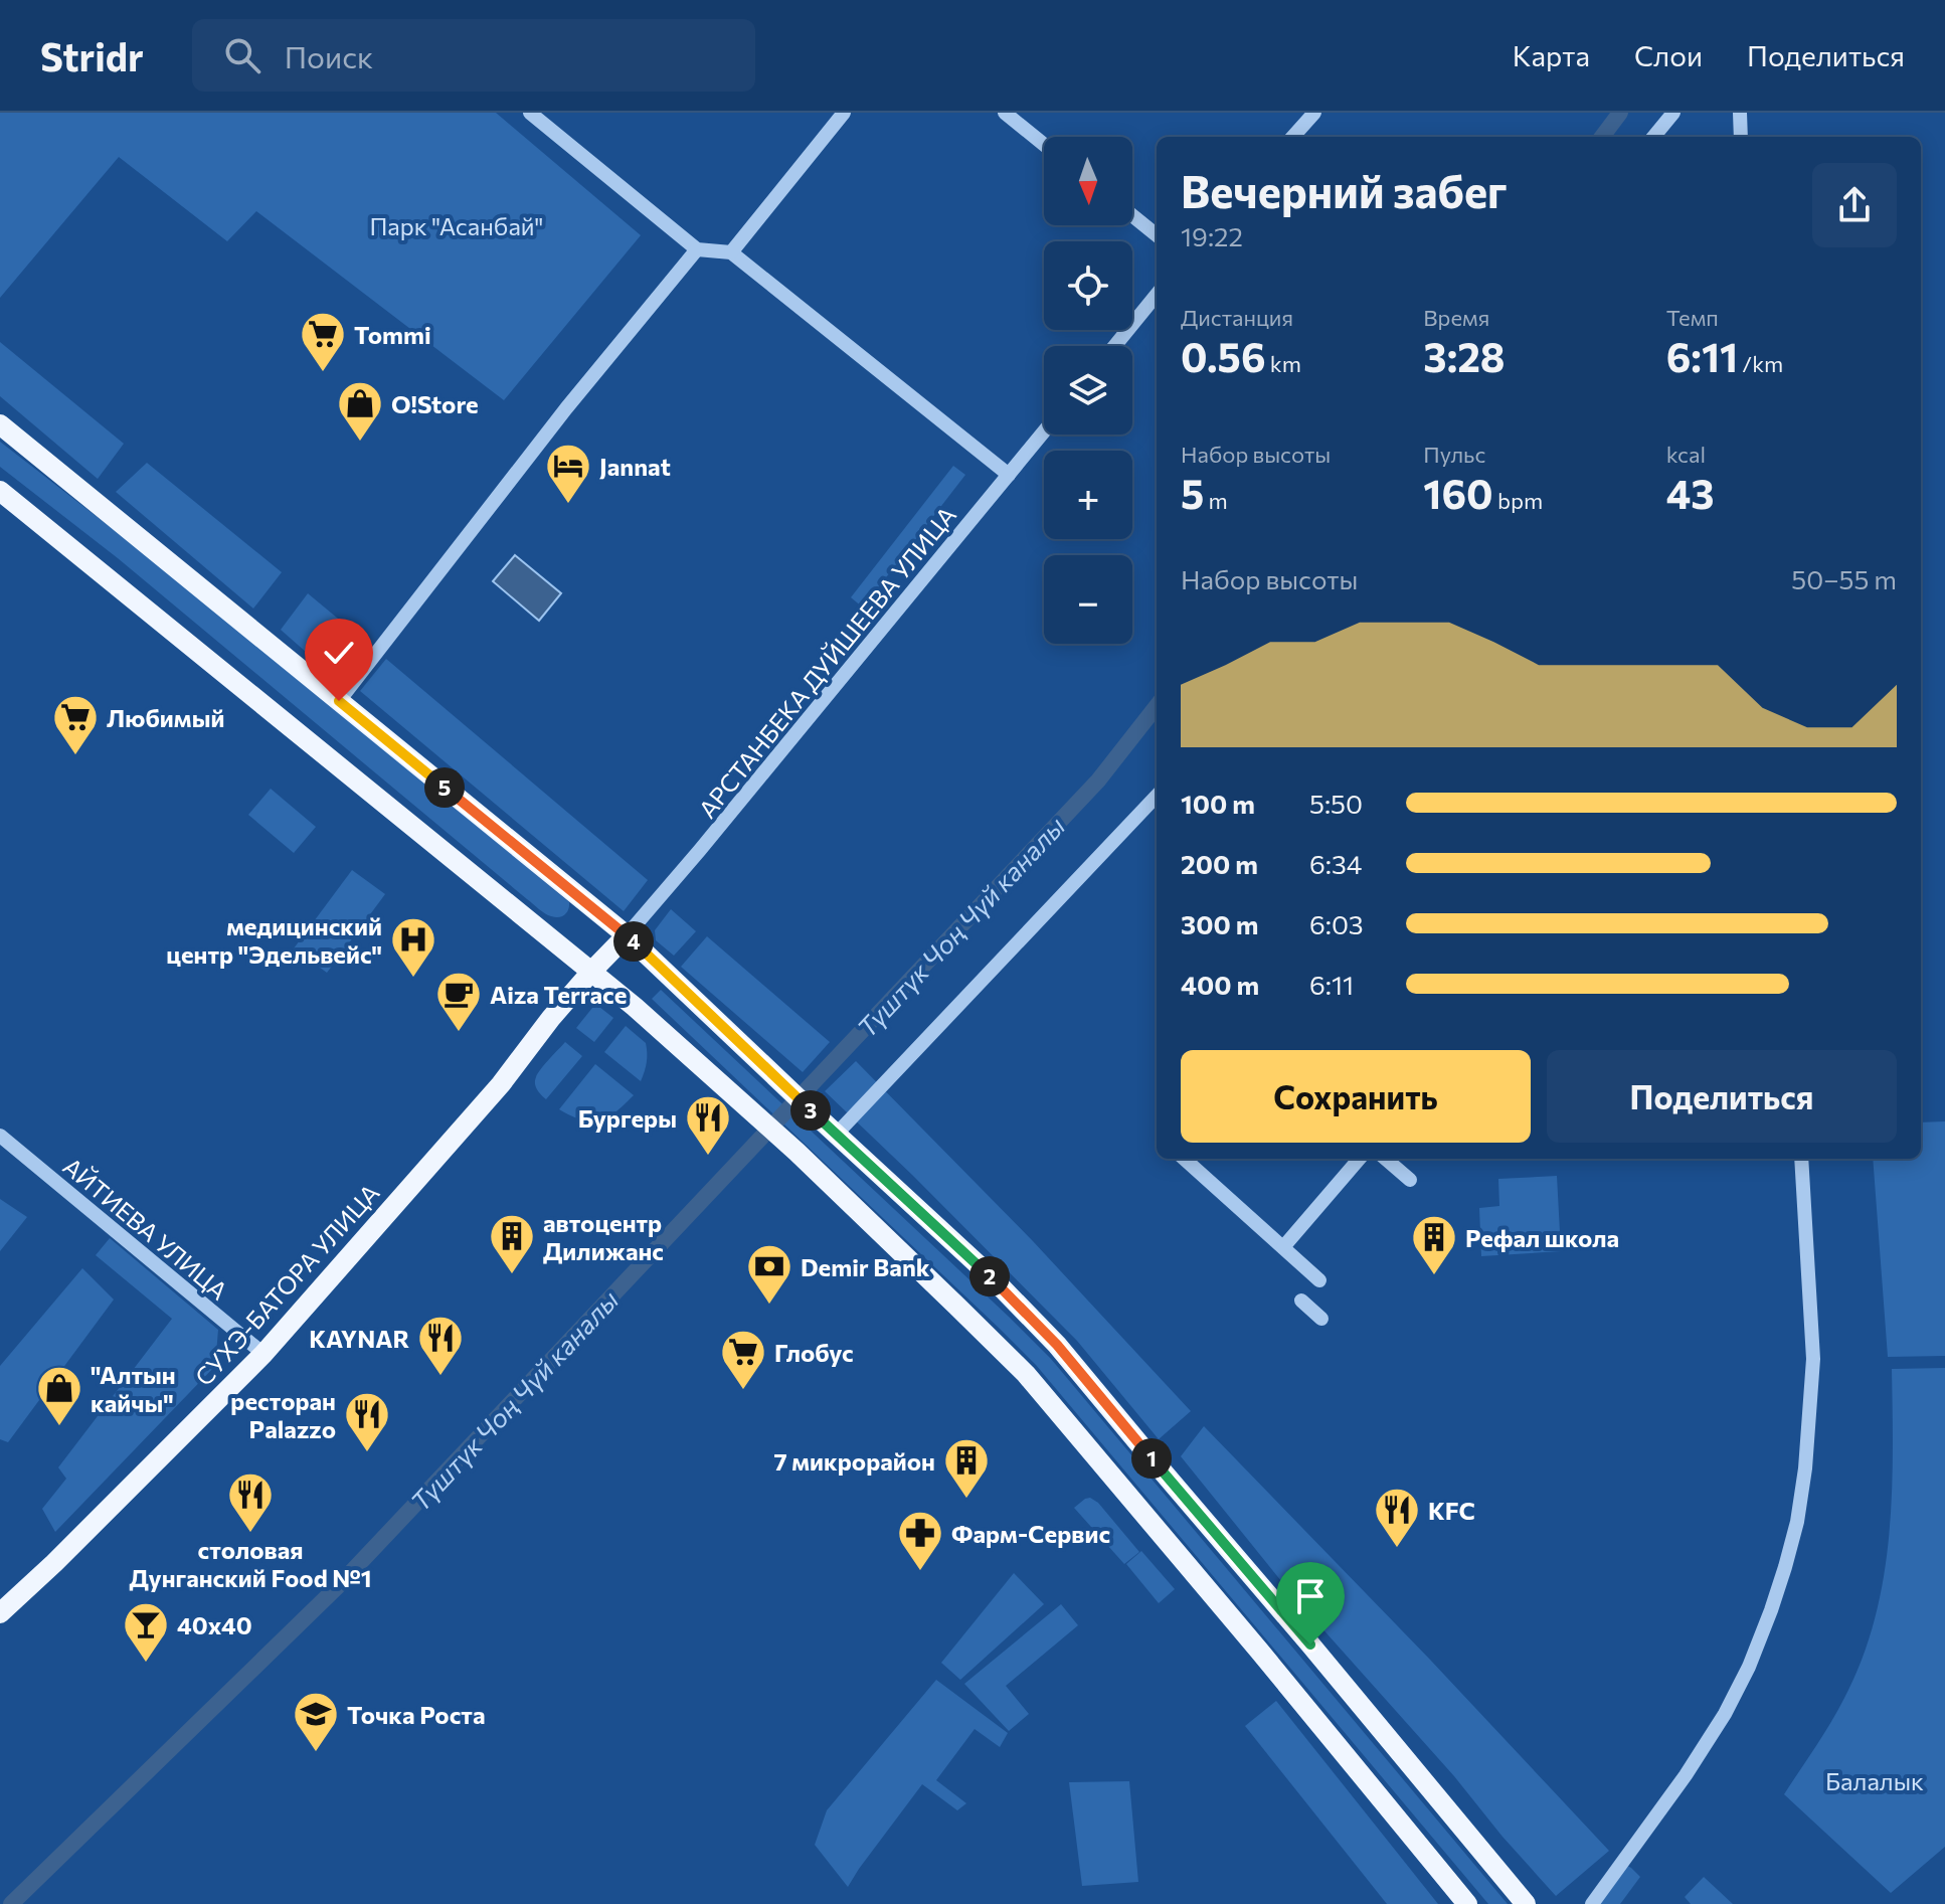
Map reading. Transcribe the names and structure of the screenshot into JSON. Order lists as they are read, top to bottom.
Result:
{
  "streets": {
    "main road": ["СУХЭ-БАТОРА УЛИЦА"],
    "street": ["АРСТАНБЕКА ДУЙШЕЕВА УЛИЦА", "АЙТИЕВА УЛИЦА"]
  },
  "crossings": [
    ["АРСТАНБЕКА ДУЙШЕЕВА УЛИЦА", "СУХЭ-БАТОРА УЛИЦА"],
    ["АЙТИЕВА УЛИЦА", "СУХЭ-БАТОРА УЛИЦА"]
  ],
  "water": ["Түштүк Чоң Чүй каналы"],
  "parks": ["Парк \"Асанбай\"", "Балалык"],
  "places": {
    "supermarket": ["Tommi", "Любимый", "Глобус"],
    "shop": ["O!Store", "\"Алтын кайчы\""],
    "hotel": ["Jannat"],
    "hospital": ["медицинский центр \"Эдельвейс\""],
    "cafe": ["Aiza Terrace"],
    "restaurant": [
      "Бургеры",
      "KAYNAR",
      "ресторан Palazzo",
      "столовая Дунганский Food №1",
      "KFC"
    ],
    "building": ["автоцентр Дилижанс", "Рефал школа", "7 микрорайон"],
    "bank": ["Demir Bank"],
    "pharmacy": ["Фарм-Сервис"],
    "bar": ["40x40"],
    "school or university": ["Точка Роста"]
  },
  "north": "bottom",
  "page": {
    "header": "Stridr",
    "search": "Поиск",
    "nav": ["Карта", "Слои", "Поделиться"],
    "map_buttons": ["+", "−"],
    "heading": ["Вечерний забег", "19:22"],
    "stats": [
      ["Дистанция", "0.56 km"],
      ["Время", "3:28"],
      ["Темп", "6:11 /km"],
      ["Набор высоты", "5 m"],
      ["Пульс", "160 bpm"],
      ["kcal", "43"]
    ],
    "chart": ["Набор высоты", "50–55 m"],
    "pins": [
      "5",
      "4",
      "3",
      "2",
      "1"
    ],
    "list": [
      {
        "name": "100 m",
        "note": "5:50"
      },
      {
        "name": "200 m",
        "note": "6:34"
      },
      {
        "name": "300 m",
        "note": "6:03"
      },
      {
        "name": "400 m",
        "note": "6:11"
      }
    ],
    "buttons": ["Сохранить", "Поделиться"]
  }
}
